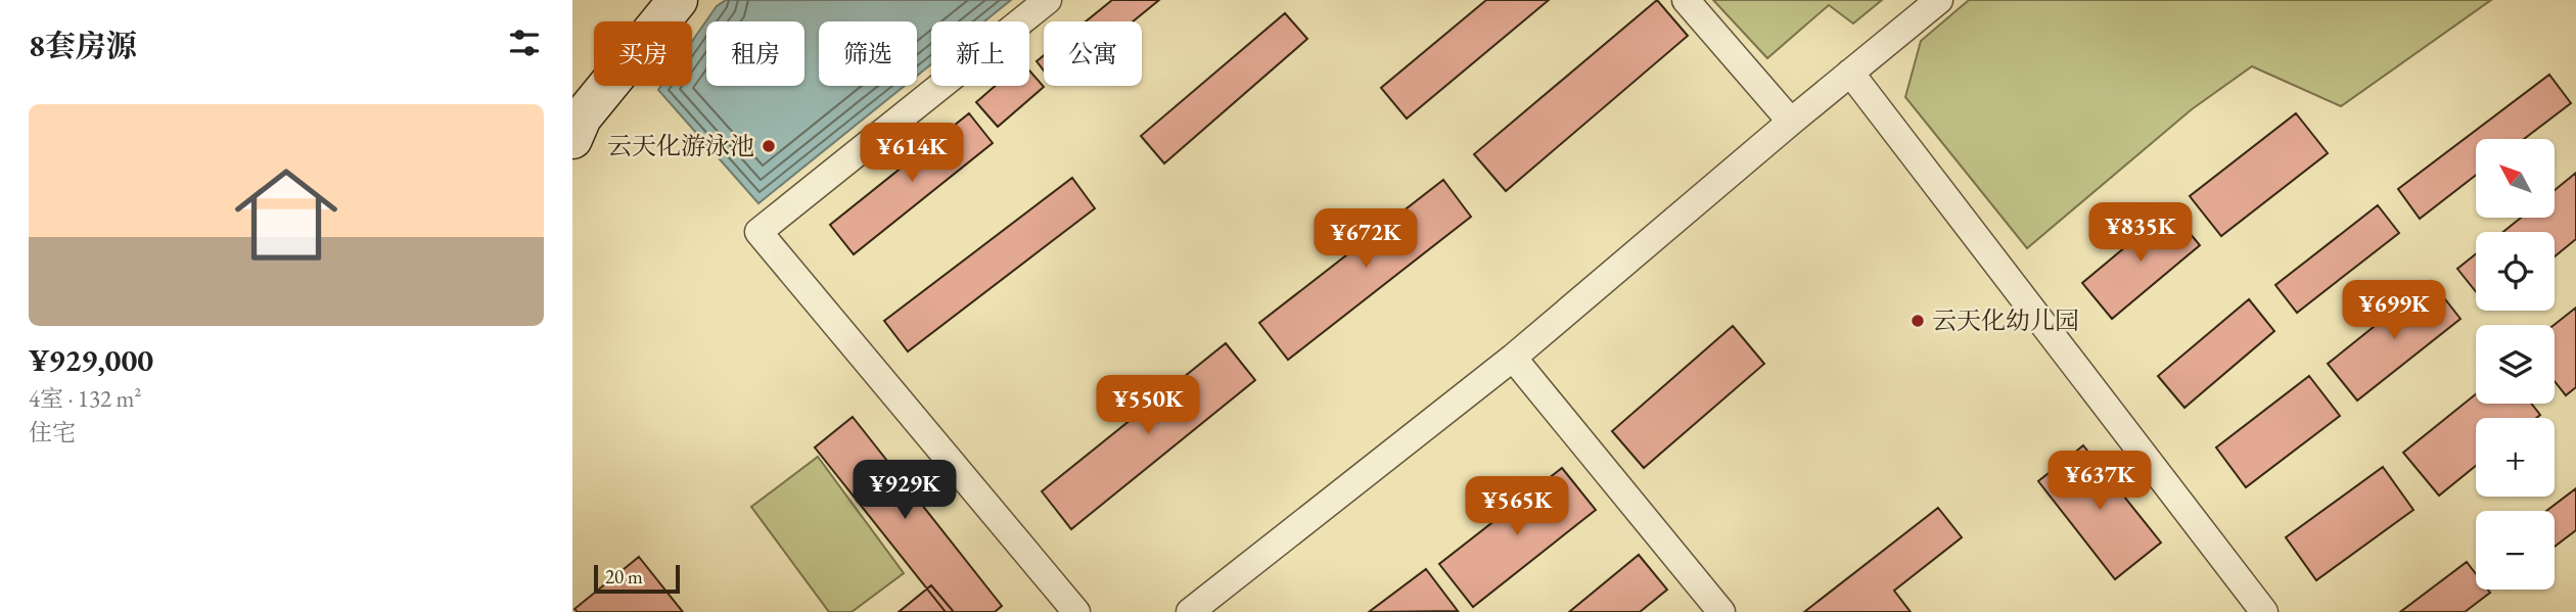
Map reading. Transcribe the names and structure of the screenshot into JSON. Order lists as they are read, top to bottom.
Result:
{
  "places": ["云天化游泳池", "云天化幼儿园"],
  "scale_bar": "20 m",
  "north": "top left",
  "page": {
    "heading": "8套房源",
    "chip": [
      "买房",
      "租房",
      "筛选",
      "新上",
      "公寓"
    ],
    "list": [
      {
        "name": "¥929,000",
        "note": "4室 · 132 m² · 住宅"
      }
    ],
    "price": [
      "¥614K",
      "¥835K",
      "¥672K",
      "¥699K",
      "¥550K",
      "¥637K",
      "¥929K",
      "¥565K"
    ],
    "map_buttons": ["+", "−"],
    "scale": "20 m"
  }
}
